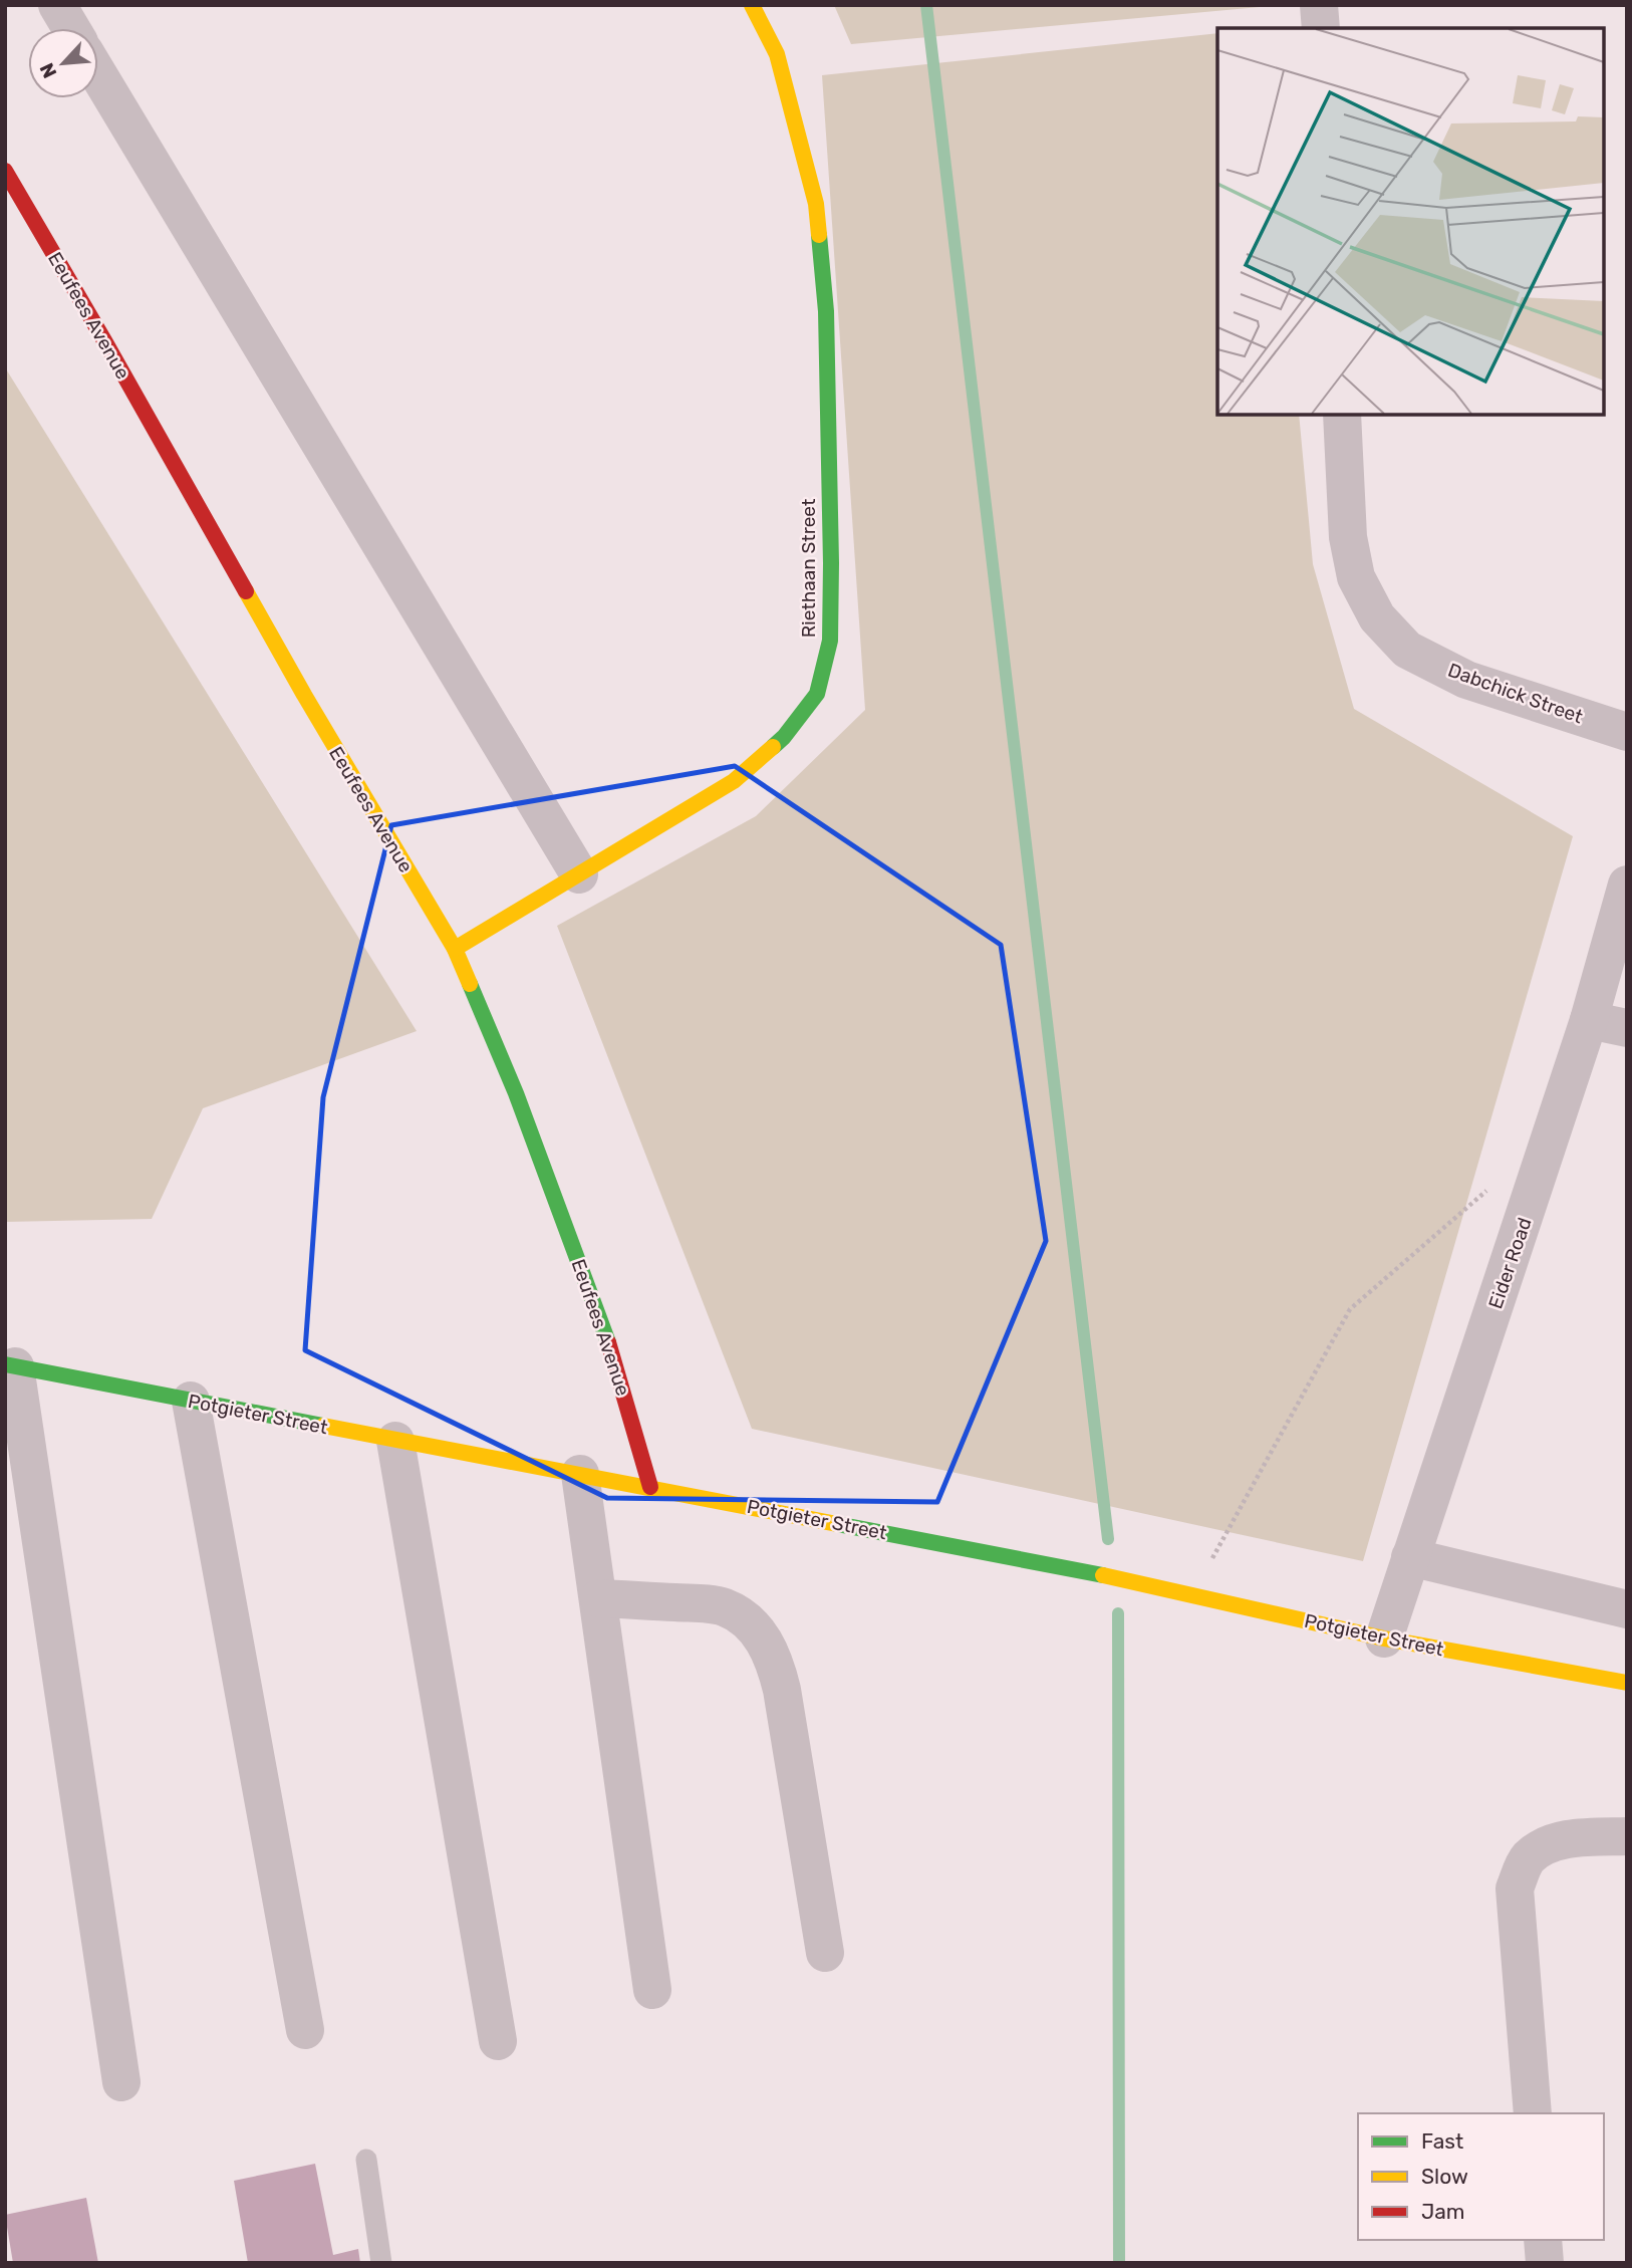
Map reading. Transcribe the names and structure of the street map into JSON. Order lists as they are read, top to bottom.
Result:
{
  "streets": {
    "street": [
      "Eeufees Avenue",
      "Riethaan Street",
      "Dabchick Street",
      "Eider Road",
      "Potgieter Street"
    ]
  },
  "crossings": [
    ["Eeufees Avenue", "Riethaan Street"],
    ["Eeufees Avenue", "Potgieter Street"],
    ["Eider Road", "Potgieter Street"]
  ],
  "legend": ["Fast", "Slow", "Jam"],
  "north": "bottom left"
}
